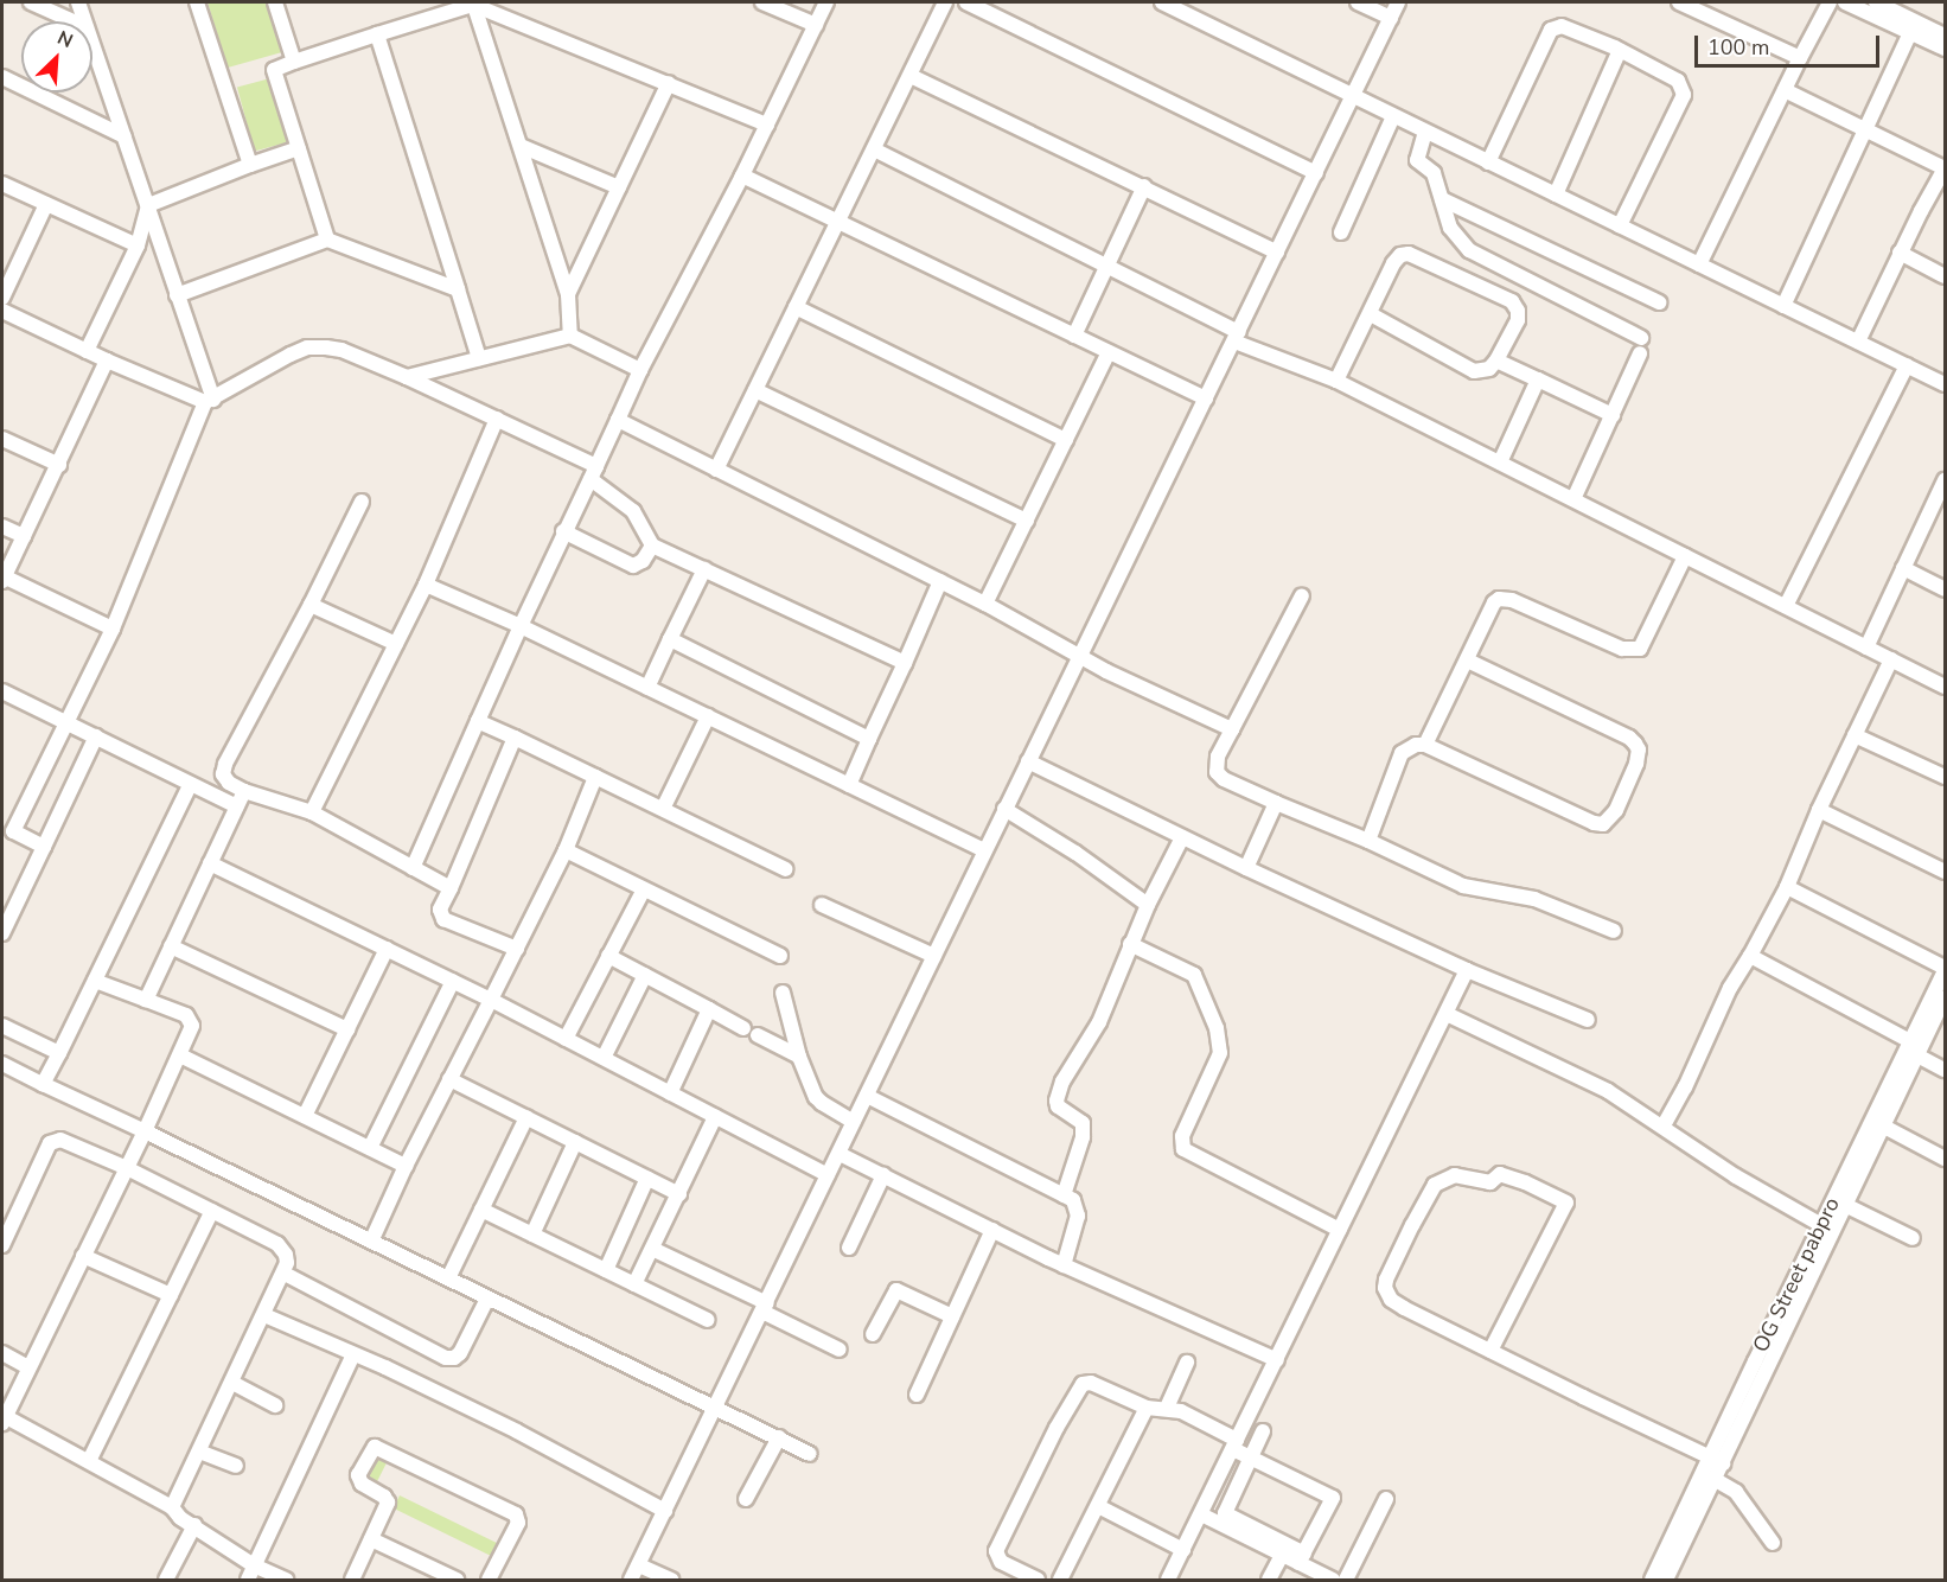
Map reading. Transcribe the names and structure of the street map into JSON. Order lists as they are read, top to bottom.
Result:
{
  "streets": {
    "street": ["OG Street pabpro"]
  },
  "scale_bar": "100 m",
  "north": "top right"
}
